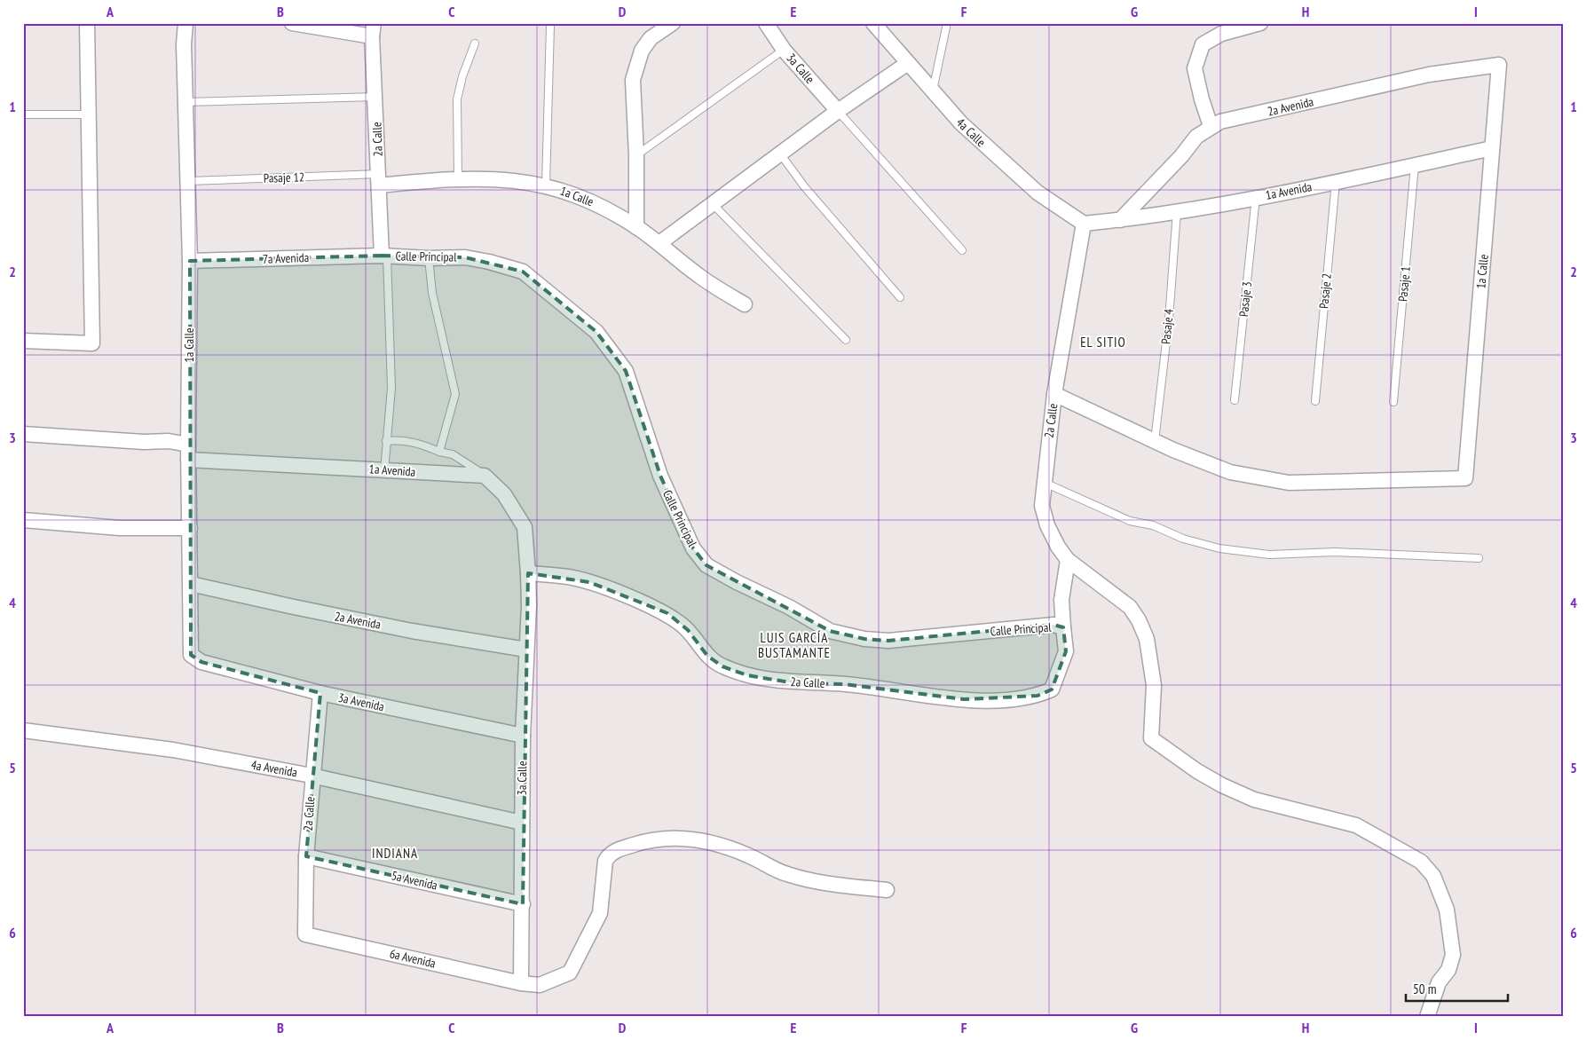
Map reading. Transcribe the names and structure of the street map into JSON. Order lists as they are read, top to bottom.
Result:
{
  "streets": {
    "street": [
      "3a Calle",
      "2a Avenida",
      "4a Calle",
      "2a Calle",
      "1a Avenida",
      "1a Calle",
      "Calle Principal",
      "7a Avenida",
      "3a Avenida",
      "4a Avenida",
      "5a Avenida",
      "6a Avenida"
    ],
    "lane": [
      "Pasaje 12",
      "Pasaje 1",
      "Pasaje 2",
      "Pasaje 3",
      "Pasaje 4"
    ]
  },
  "crossings": [
    ["3a Calle", "2a Avenida"],
    ["3a Calle", "2a Calle"],
    ["3a Calle", "3a Avenida"],
    ["3a Calle", "4a Avenida"],
    ["3a Calle", "5a Avenida"],
    ["3a Calle", "6a Avenida"],
    ["2a Avenida", "1a Avenida"],
    ["2a Avenida", "1a Calle"],
    ["4a Calle", "2a Calle"],
    ["4a Calle", "1a Avenida"],
    ["2a Calle", "Pasaje 12"],
    ["2a Calle", "1a Avenida"],
    ["2a Calle", "1a Calle"],
    ["2a Calle", "Calle Principal"],
    ["2a Calle", "7a Avenida"],
    ["2a Calle", "3a Avenida"],
    ["2a Calle", "4a Avenida"],
    ["2a Calle", "5a Avenida"],
    ["2a Calle", "6a Avenida"],
    ["Pasaje 12", "1a Calle"],
    ["1a Avenida", "1a Calle"],
    ["1a Avenida", "Pasaje 1"],
    ["1a Avenida", "Pasaje 2"],
    ["1a Avenida", "Pasaje 3"],
    ["1a Avenida", "Pasaje 4"],
    ["1a Calle", "7a Avenida"],
    ["1a Calle", "Pasaje 4"],
    ["1a Calle", "3a Avenida"],
    ["Calle Principal", "7a Avenida"]
  ],
  "districts": ["EL SITIO", "LUIS GARCÍA BUSTAMANTE", "INDIANA"],
  "scale_bar": "50 m",
  "grid": {
    "columns": [
      "A",
      "B",
      "C",
      "D",
      "E",
      "F",
      "G",
      "H",
      "I"
    ],
    "rows": [
      "1",
      "2",
      "3",
      "4",
      "5",
      "6"
    ]
  }
}
